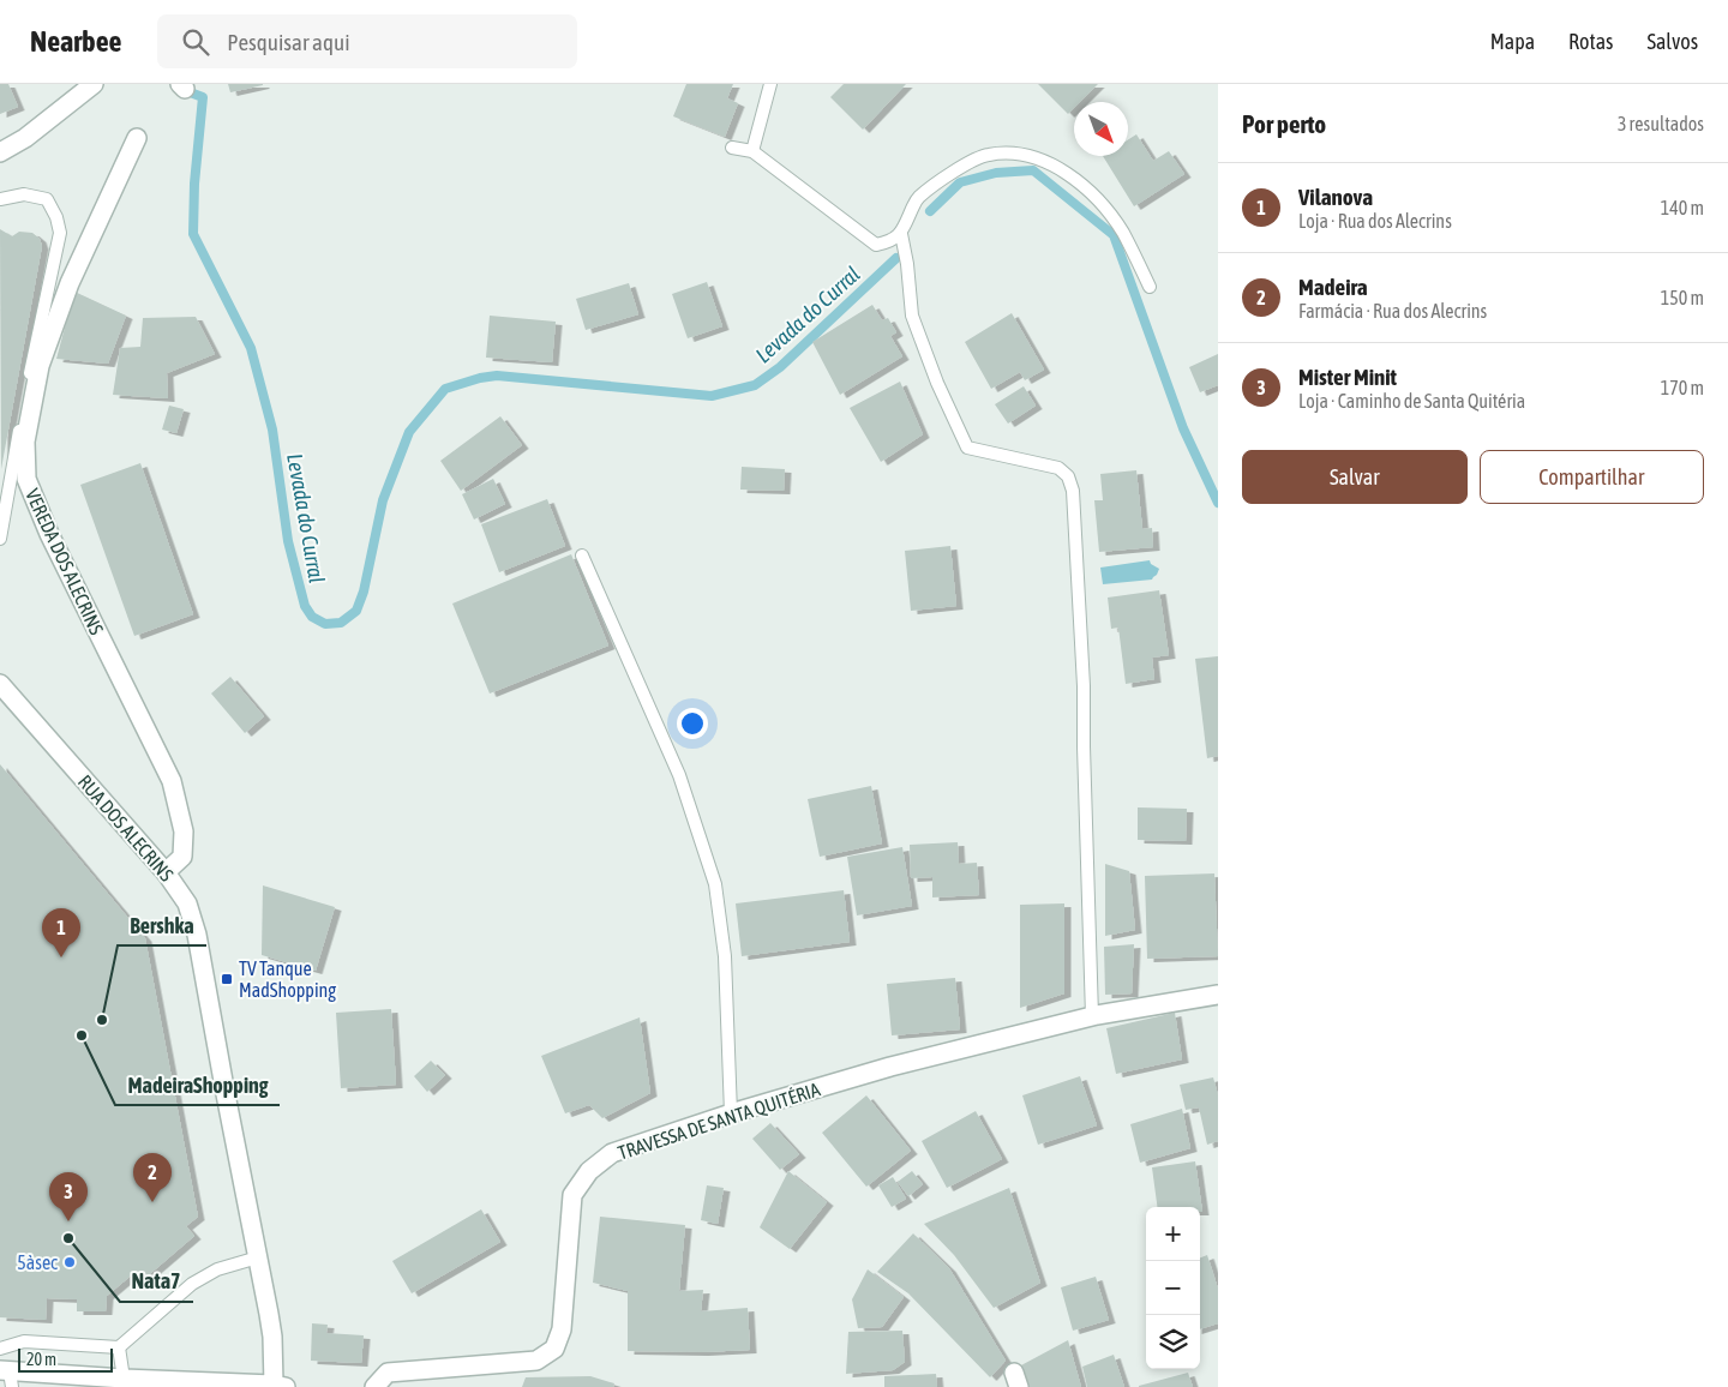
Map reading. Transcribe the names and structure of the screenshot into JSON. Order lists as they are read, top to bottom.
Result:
{
  "streets": {
    "street": ["VEREDA DOS ALECRINS", "RUA DOS ALECRINS", "TRAVESSA DE SANTA QUITÉRIA"]
  },
  "crossings": [
    ["VEREDA DOS ALECRINS", "RUA DOS ALECRINS"]
  ],
  "water": ["Levada do Curral"],
  "places": {
    "transit": ["TV Tanque MadShopping"],
    "other": [
      "Bershka",
      "MadeiraShopping",
      "Nata7",
      "5àsec"
    ]
  },
  "scale_bar": "20 m",
  "north": "bottom right",
  "page": {
    "header": "Nearbee",
    "search": "Pesquisar aqui",
    "nav": ["Mapa", "Rotas", "Salvos"],
    "heading": ["Por perto", "3 resultados"],
    "list": [
      {
        "mark": "1",
        "name": "Vilanova",
        "note": "Loja · Rua dos Alecrins",
        "value": "140 m"
      },
      {
        "mark": "2",
        "name": "Madeira",
        "note": "Farmácia · Rua dos Alecrins",
        "value": "150 m"
      },
      {
        "mark": "3",
        "name": "Mister Minit",
        "note": "Loja · Caminho de Santa Quitéria",
        "value": "170 m"
      }
    ],
    "buttons": ["Salvar", "Compartilhar"],
    "pins": ["1", "2", "3"],
    "map_buttons": ["+", "−"],
    "scale": "20 m"
  }
}
